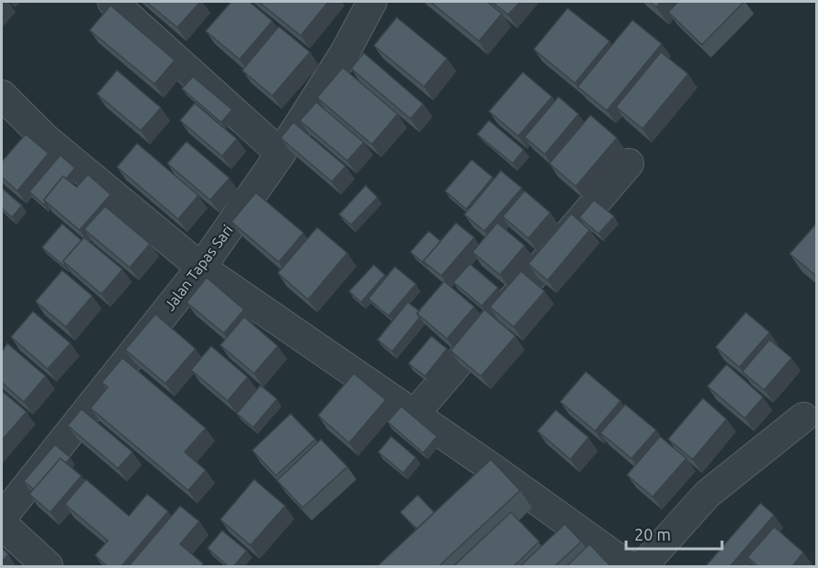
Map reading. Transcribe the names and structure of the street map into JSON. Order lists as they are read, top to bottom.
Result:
{
  "streets": {
    "street": ["Jalan Tapas Sari"]
  },
  "scale_bar": "20 m"
}
